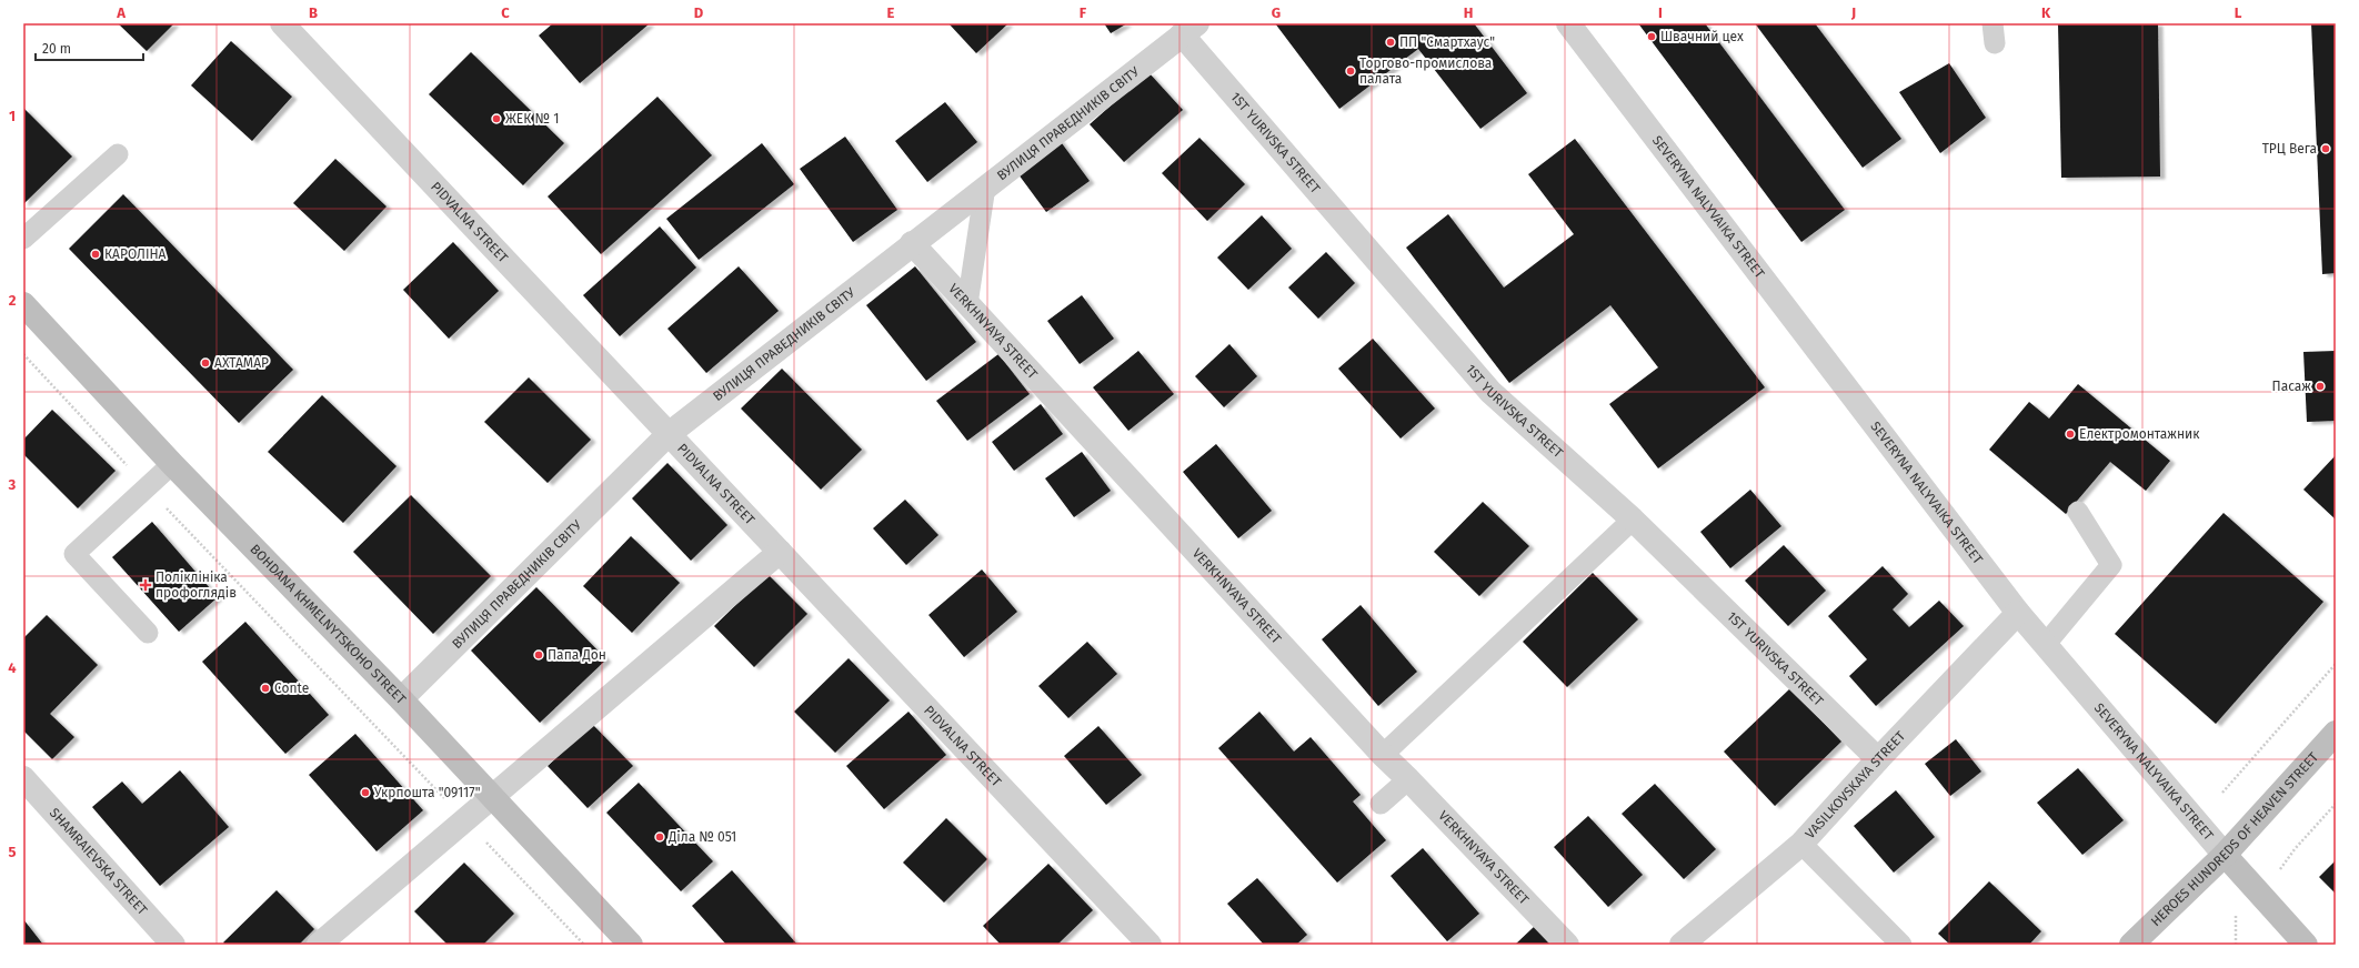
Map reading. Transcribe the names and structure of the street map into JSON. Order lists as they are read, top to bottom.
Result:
{
  "streets": {
    "street": [
      "ВУЛИЦЯ ПРАВЕДНИКІВ СВІТУ",
      "1ST YURIVSKA STREET",
      "SEVERYNA NALYVAIKA STREET",
      "PIDVALNA STREET",
      "VERKHNYAYA STREET",
      "BOHDANA KHMELNYTSKOHO STREET",
      "VASILKOVSKAYA STREET",
      "HEROES HUNDREDS OF HEAVEN STREET",
      "SHAMRAIEVSKA STREET"
    ]
  },
  "crossings": [
    ["ВУЛИЦЯ ПРАВЕДНИКІВ СВІТУ", "1ST YURIVSKA STREET"],
    ["ВУЛИЦЯ ПРАВЕДНИКІВ СВІТУ", "PIDVALNA STREET"],
    ["ВУЛИЦЯ ПРАВЕДНИКІВ СВІТУ", "VERKHNYAYA STREET"],
    ["ВУЛИЦЯ ПРАВЕДНИКІВ СВІТУ", "BOHDANA KHMELNYTSKOHO STREET"],
    ["1ST YURIVSKA STREET", "VASILKOVSKAYA STREET"],
    ["SEVERYNA NALYVAIKA STREET", "VASILKOVSKAYA STREET"],
    ["SEVERYNA NALYVAIKA STREET", "HEROES HUNDREDS OF HEAVEN STREET"]
  ],
  "places": {
    "other": [
      "Швачний цех",
      "ПП \"Смартхаус\"",
      "Торгово-промислова палата",
      "ЖЕК № 1",
      "ТРЦ Вега",
      "КАРОЛІНА",
      "АХТАМАР",
      "Пасаж",
      "Електромонтажник",
      "Папа Дон",
      "Conte",
      "Укрпошта \"09117\"",
      "Діла № 051"
    ],
    "health": ["Поліклініка профоглядів"]
  },
  "scale_bar": "20 m",
  "grid": {
    "columns": [
      "A",
      "B",
      "C",
      "D",
      "E",
      "F",
      "G",
      "H",
      "I",
      "J",
      "K",
      "L"
    ],
    "rows": [
      "1",
      "2",
      "3",
      "4",
      "5"
    ]
  }
}
